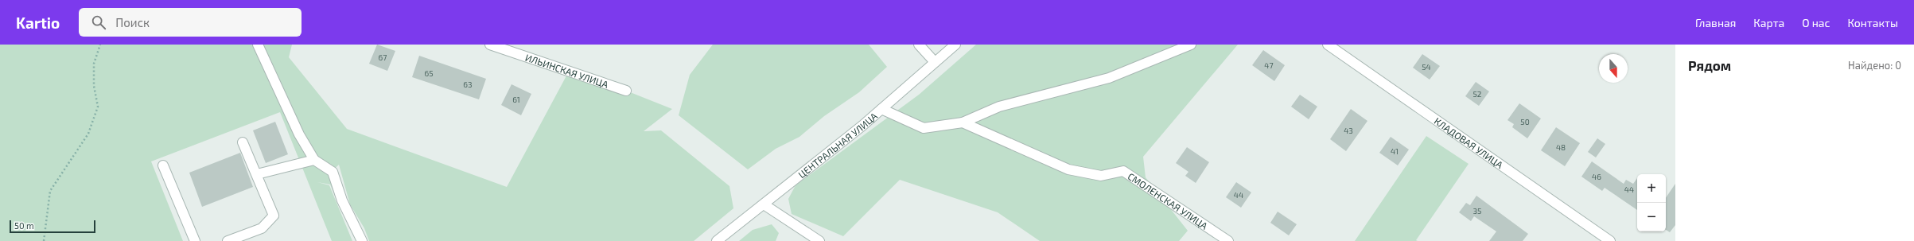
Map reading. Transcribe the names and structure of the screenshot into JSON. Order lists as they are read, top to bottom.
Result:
{
  "streets": {
    "street": [
      "ИЛЬИНСКАЯ УЛИЦА",
      "КЛАДОВАЯ УЛИЦА",
      "ЦЕНТРАЛЬНАЯ УЛИЦА",
      "СМОЛЕНСКАЯ УЛИЦА"
    ]
  },
  "house_numbers": [
    "67",
    "47",
    "54",
    "65",
    "63",
    "52",
    "61",
    "50",
    "43",
    "48",
    "41",
    "46",
    "44",
    "44",
    "35"
  ],
  "scale_bar": "50 m",
  "north": "bottom",
  "page": {
    "header": "Kartio",
    "search": "Поиск",
    "nav": [
      "Главная",
      "Карта",
      "О нас",
      "Контакты"
    ],
    "heading": ["Рядом", "Найдено: 0"],
    "map_buttons": ["+", "−"],
    "scale": "50 m"
  }
}
